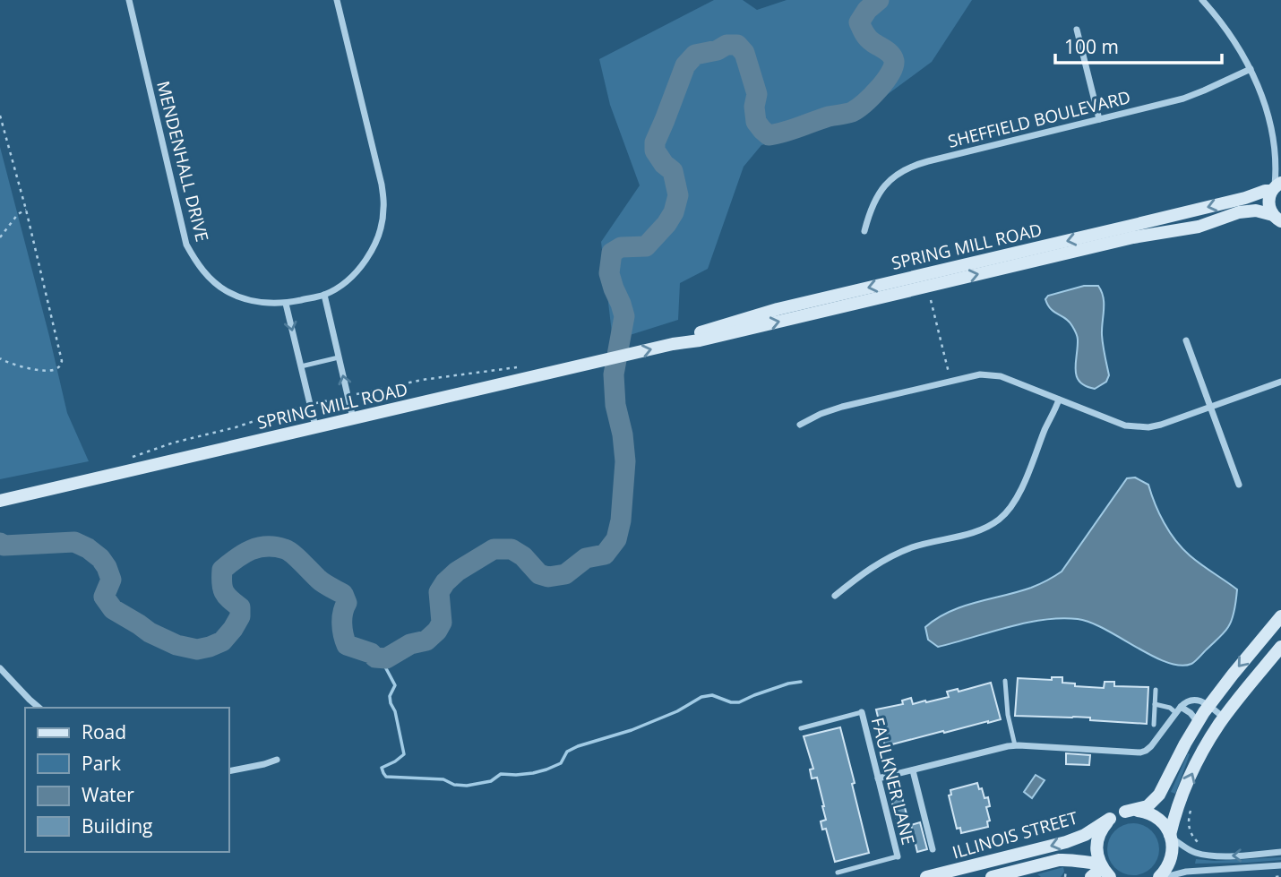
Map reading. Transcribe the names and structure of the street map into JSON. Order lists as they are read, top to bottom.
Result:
{
  "streets": {
    "street": [
      "SHEFFIELD BOULEVARD",
      "MENDENHALL DRIVE",
      "SPRING MILL ROAD",
      "FAULKNER LANE",
      "ILLINOIS STREET"
    ]
  },
  "legend": [
    "Road",
    "Park",
    "Water",
    "Building"
  ],
  "scale_bar": "100 m"
}
